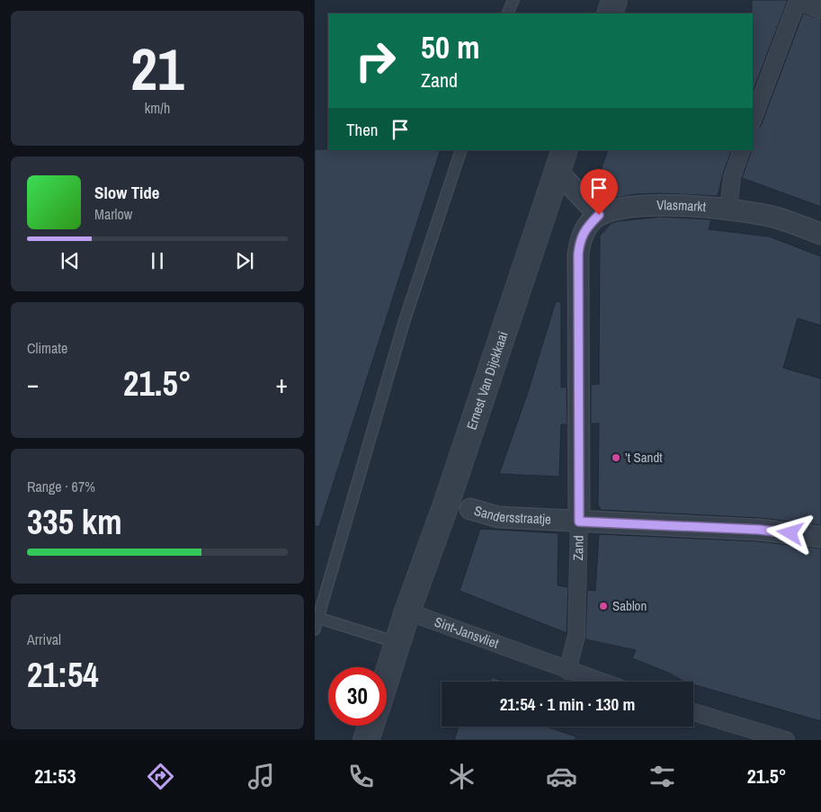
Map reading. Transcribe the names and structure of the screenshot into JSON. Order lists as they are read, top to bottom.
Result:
{
  "streets": {
    "street": [
      "Vlasmarkt",
      "Ernest Van Dijckkaai",
      "Sandersstraatje",
      "Zand",
      "Sint-Jansvliet"
    ]
  },
  "crossings": [
    ["Vlasmarkt", "Zand"],
    ["Ernest Van Dijckkaai", "Sandersstraatje"],
    ["Ernest Van Dijckkaai", "Sint-Jansvliet"],
    ["Sandersstraatje", "Zand"],
    ["Zand", "Sint-Jansvliet"]
  ],
  "places": ["’t Sandt", "Sablon"],
  "page": {
    "tile": [
      ["21", "km/h"],
      "Climate",
      ["Range · 67%", "335 km"],
      ["Arrival", "21:54"]
    ],
    "turn": ["50 m", "Zand"],
    "then": "Then",
    "song": ["Slow Tide", "Marlow"],
    "heat": ["−", "21.5°", "+"],
    "limit": "30",
    "trip": "21:54 · 1 min · 130 m",
    "tabs": ["21:53", "21.5°"]
  }
}
